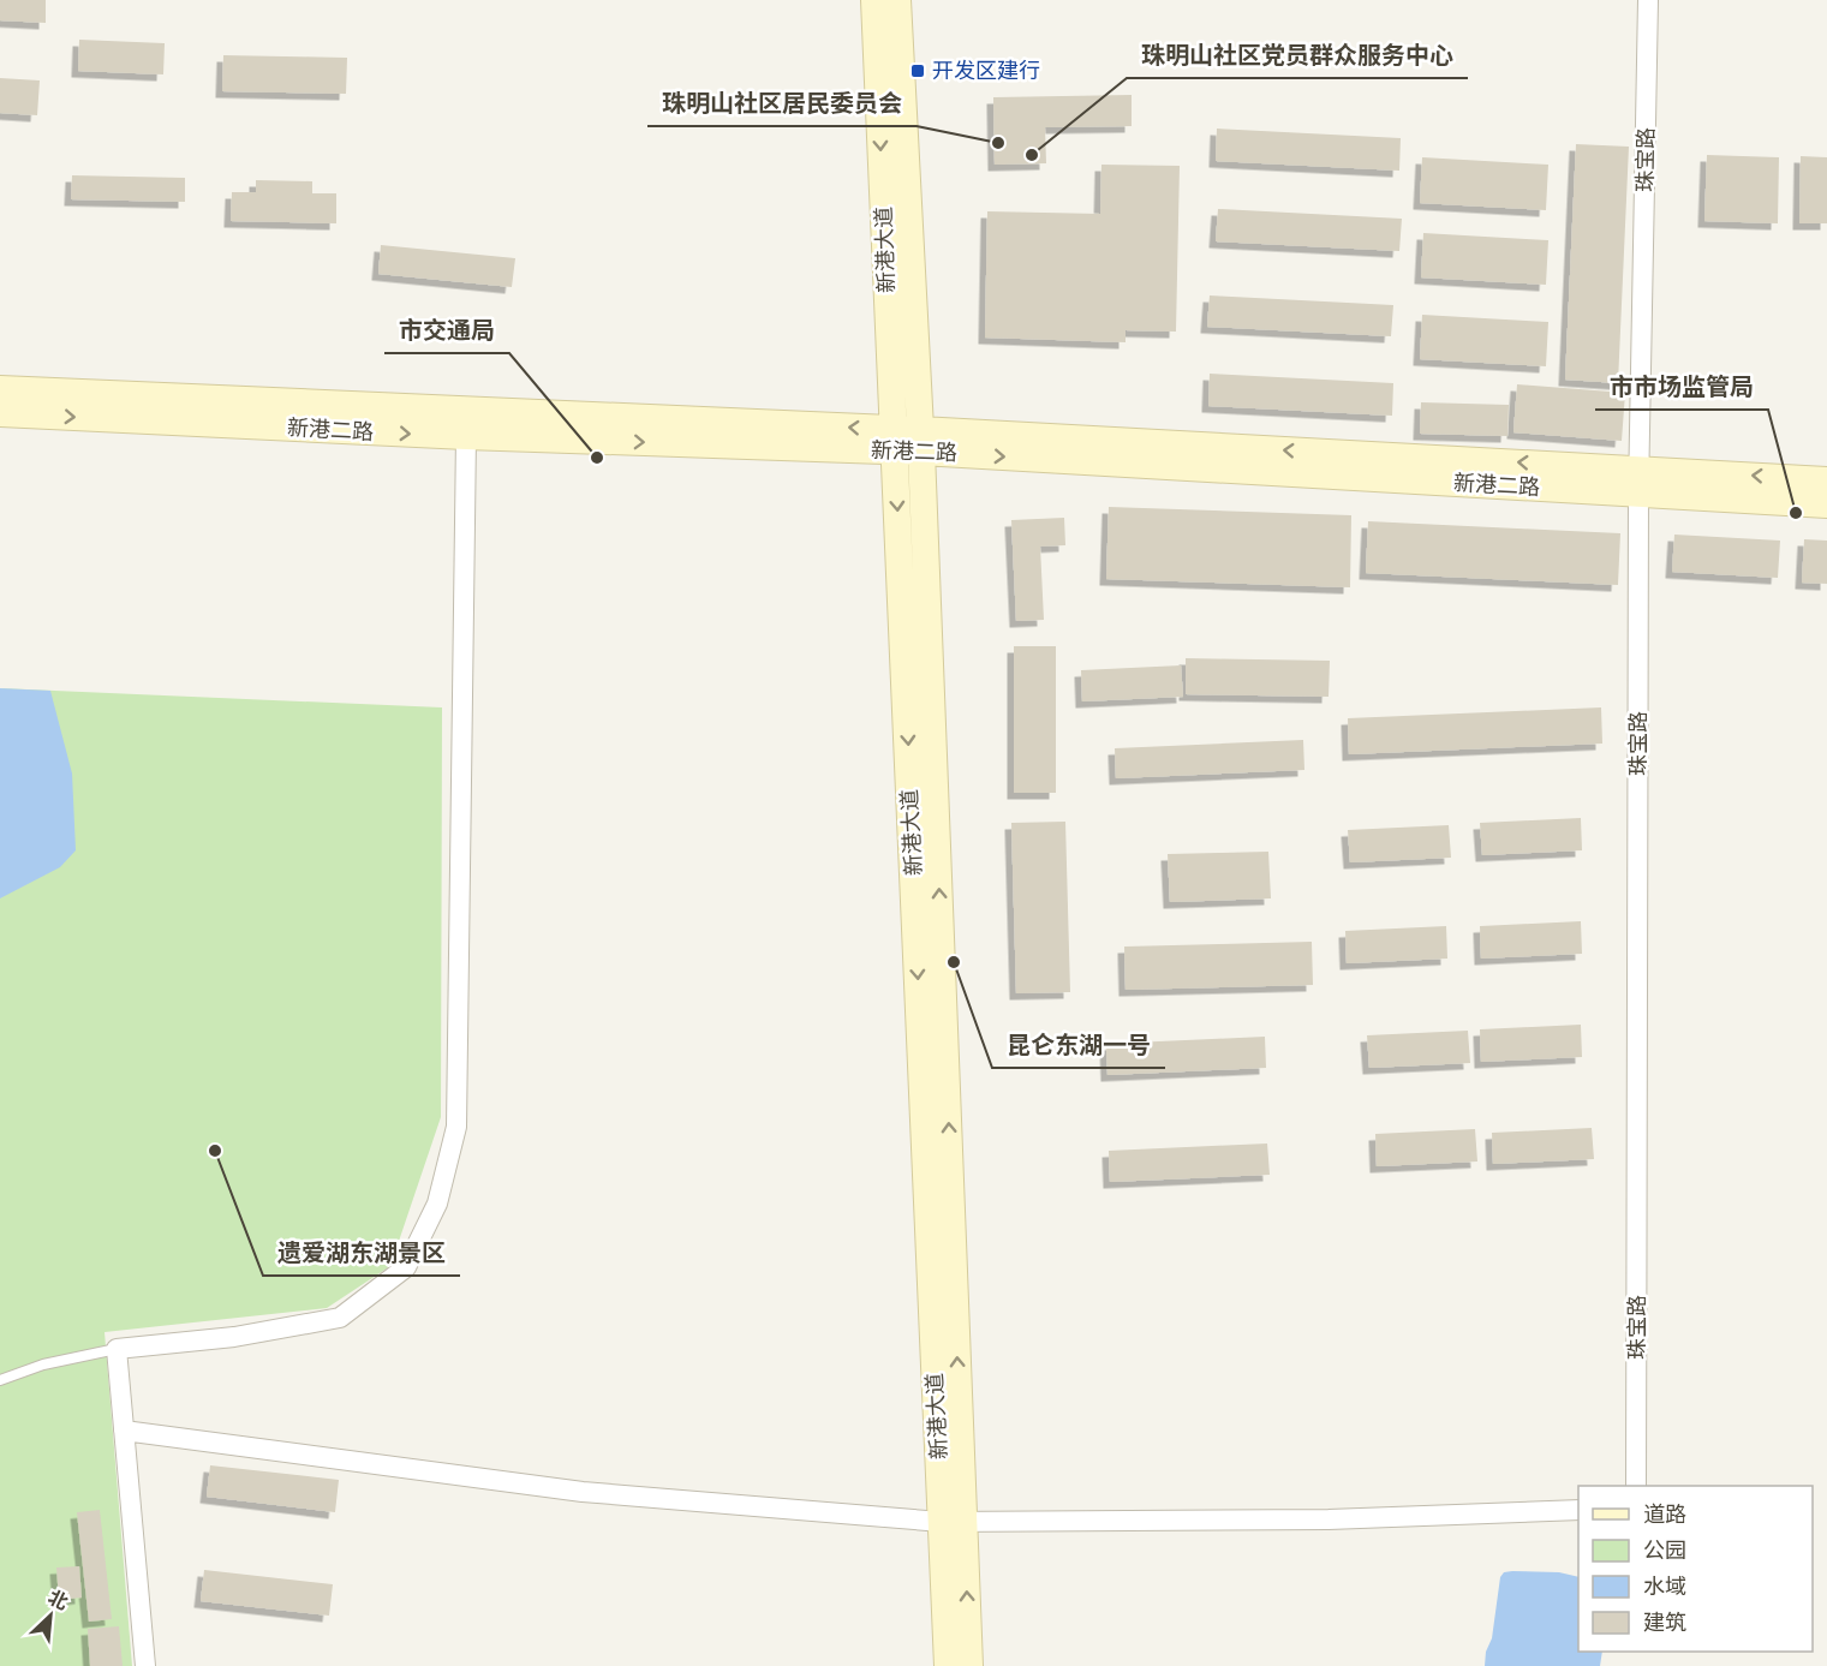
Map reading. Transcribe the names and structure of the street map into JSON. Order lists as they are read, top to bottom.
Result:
{
  "streets": {
    "main road": ["新港大道", "新港二路"],
    "street": ["珠宝路"]
  },
  "crossings": [
    ["珠宝路", "新港二路"],
    ["新港大道", "新港二路"]
  ],
  "places": {
    "transit": ["开发区建行"],
    "other": [
      "珠明山社区居民委员会",
      "珠明山社区党员群众服务中心",
      "市交通局",
      "市市场监管局",
      "昆仑东湖一号",
      "遗爱湖东湖景区"
    ]
  },
  "legend": [
    "道路",
    "公园",
    "水域",
    "建筑"
  ],
  "north": "top right"
}
